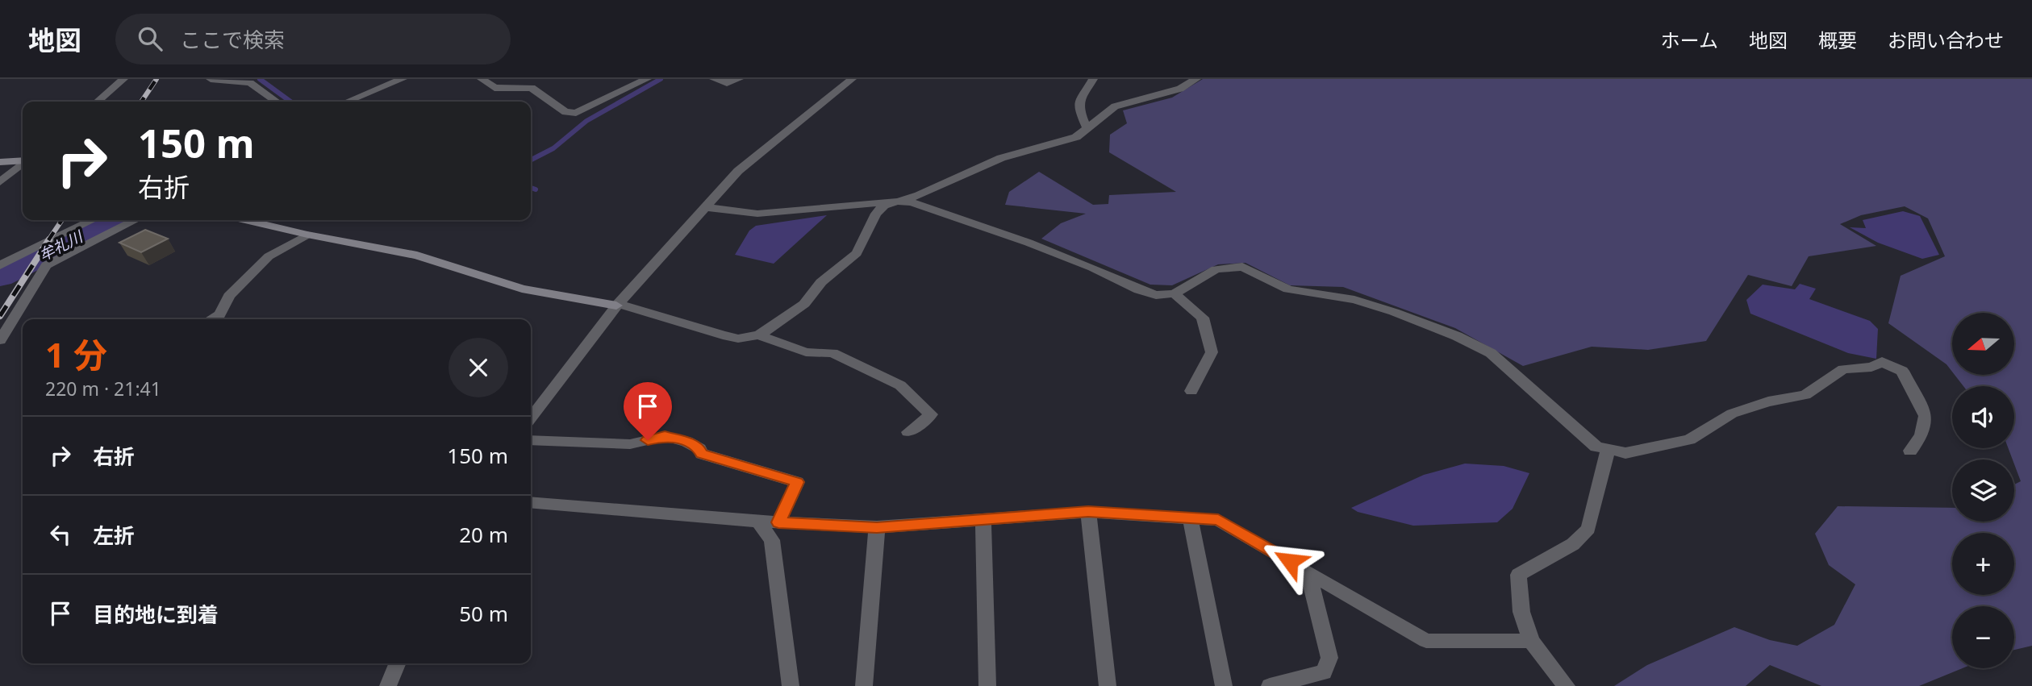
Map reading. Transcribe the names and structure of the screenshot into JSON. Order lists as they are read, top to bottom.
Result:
{
  "water": ["牟礼川"],
  "north": "left",
  "page": {
    "header": "地図",
    "search": "ここで検索",
    "nav": [
      "ホーム",
      "地図",
      "概要",
      "お問い合わせ"
    ],
    "turn": ["150 m", "右折"],
    "map_buttons": ["+", "−"],
    "heading": ["1 分", "220 m · 21:41"],
    "list": [
      {
        "name": "右折",
        "value": "150 m"
      },
      {
        "name": "左折",
        "value": "20 m"
      },
      {
        "name": "目的地に到着",
        "value": "50 m"
      }
    ]
  }
}
